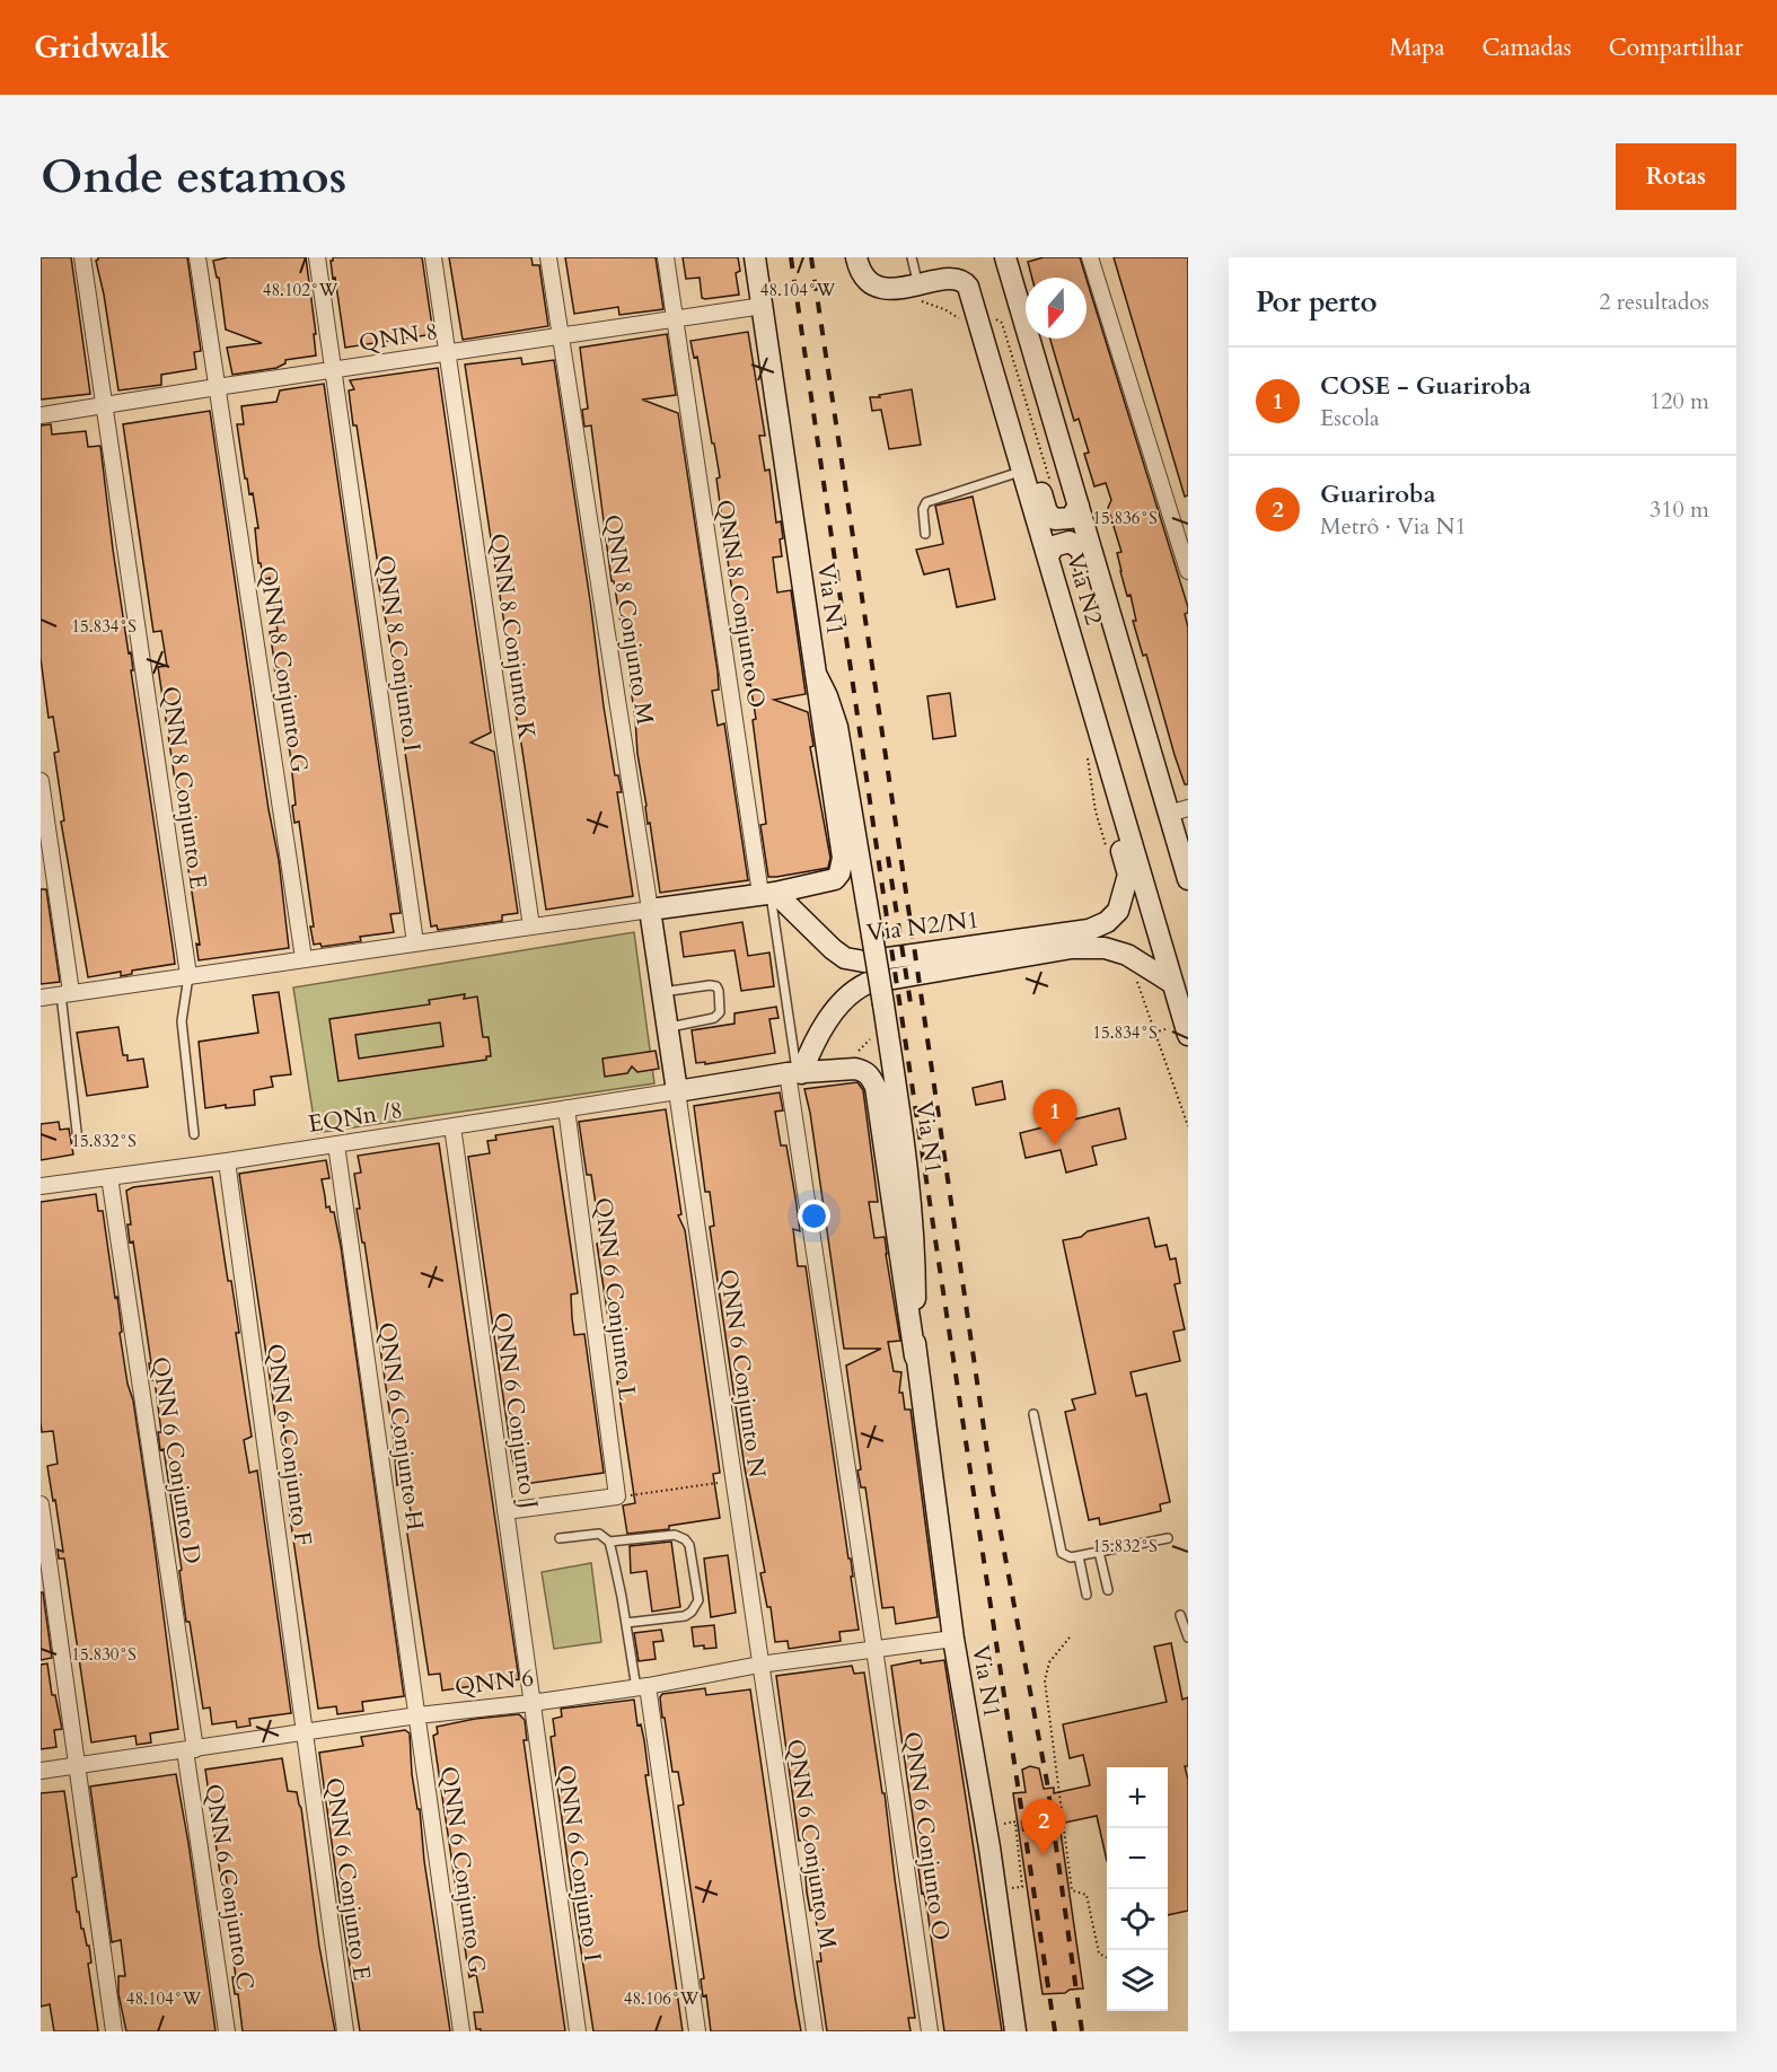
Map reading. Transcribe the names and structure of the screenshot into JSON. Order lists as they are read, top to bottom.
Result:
{
  "streets": {
    "main road": ["Via N2", "Via N1", "Via N2/N1"],
    "street": [
      "QNN 8",
      "QNN 8 Conjunto O",
      "QNN 8 Conjunto M",
      "QNN 8 Conjunto K",
      "QNN 8 Conjunto I",
      "QNN 8 Conjunto G",
      "QNN 8 Conjunto E",
      "EQNn /8",
      "QNN 6 Conjunto L",
      "QNN 6 Conjunto N",
      "QNN 6 Conjunto J",
      "QNN 6 Conjunto H",
      "QNN 6 Conjunto F",
      "QNN 6 Conjunto D",
      "QNN 6",
      "QNN 6 Conjunto O",
      "QNN 6 Conjunto M",
      "QNN 6 Conjunto I",
      "QNN 6 Conjunto G",
      "QNN 6 Conjunto E",
      "QNN 6 Conjunto C"
    ]
  },
  "crossings": [
    ["QNN 8", "Via N1"],
    ["QNN 8", "QNN 8 Conjunto O"],
    ["QNN 8", "QNN 8 Conjunto M"],
    ["QNN 8", "QNN 8 Conjunto K"],
    ["QNN 8", "QNN 8 Conjunto I"],
    ["QNN 8", "QNN 8 Conjunto G"],
    ["QNN 8", "QNN 8 Conjunto E"],
    ["Via N2", "Via N2/N1"],
    ["Via N1", "QNN 6"],
    ["QNN 8 Conjunto O", "Via N2/N1"],
    ["EQNn /8", "QNN 6 Conjunto L"],
    ["EQNn /8", "QNN 6 Conjunto N"],
    ["EQNn /8", "QNN 6 Conjunto J"],
    ["EQNn /8", "QNN 6 Conjunto H"],
    ["EQNn /8", "QNN 6 Conjunto F"],
    ["EQNn /8", "QNN 6 Conjunto D"],
    ["QNN 6 Conjunto N", "QNN 6"],
    ["QNN 6 Conjunto N", "QNN 6 Conjunto M"],
    ["QNN 6 Conjunto J", "QNN 6"],
    ["QNN 6 Conjunto J", "QNN 6 Conjunto I"],
    ["QNN 6 Conjunto H", "QNN 6"],
    ["QNN 6 Conjunto H", "QNN 6 Conjunto G"],
    ["QNN 6 Conjunto F", "QNN 6"],
    ["QNN 6 Conjunto F", "QNN 6 Conjunto E"],
    ["QNN 6 Conjunto D", "QNN 6"],
    ["QNN 6 Conjunto D", "QNN 6 Conjunto C"],
    ["QNN 6", "QNN 6 Conjunto O"],
    ["QNN 6", "QNN 6 Conjunto M"],
    ["QNN 6", "QNN 6 Conjunto I"],
    ["QNN 6", "QNN 6 Conjunto G"],
    ["QNN 6", "QNN 6 Conjunto E"],
    ["QNN 6", "QNN 6 Conjunto C"]
  ],
  "north": "bottom",
  "page": {
    "header": "Gridwalk",
    "nav": ["Mapa", "Camadas", "Compartilhar"],
    "buttons": "Rotas",
    "title": "Onde estamos",
    "heading": ["Por perto", "2 resultados"],
    "list": [
      {
        "mark": "1",
        "name": "COSE - Guariroba",
        "note": "Escola",
        "value": "120 m"
      },
      {
        "mark": "2",
        "name": "Guariroba",
        "note": "Metrô · Via N1",
        "value": "310 m"
      }
    ],
    "pins": ["1", "2"],
    "map_buttons": ["+", "−"]
  },
  "coordinates": [
    "48.102°W",
    "48.104°W",
    "15.836°S",
    "15.834°S",
    "15.832°S",
    "15.830°S",
    "48.106°W"
  ]
}
